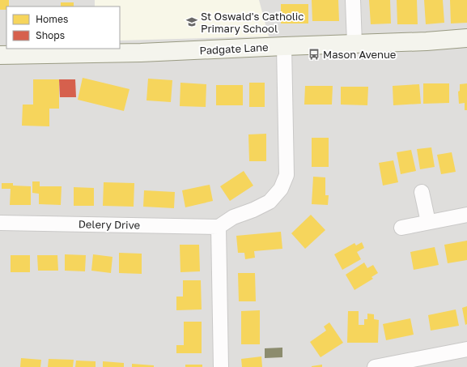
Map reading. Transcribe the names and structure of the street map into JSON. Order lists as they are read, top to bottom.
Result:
{
  "streets": {
    "street": ["Padgate Lane", "Delery Drive"]
  },
  "places": {
    "school or university": ["St Oswald's Catholic Primary School"],
    "bus stop": ["Mason Avenue"]
  },
  "legend": ["Homes", "Shops"]
}
